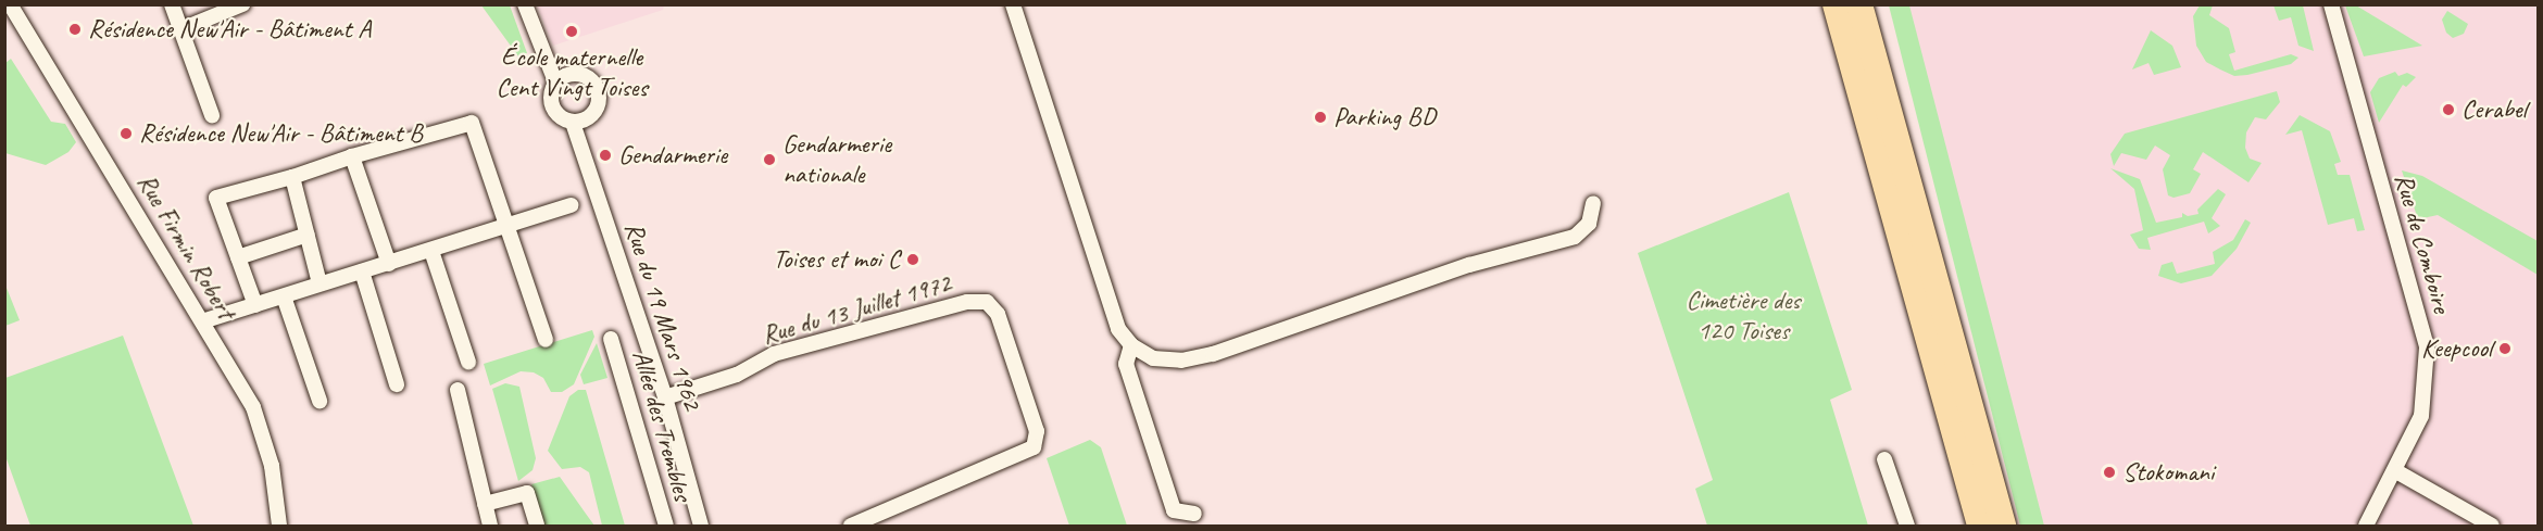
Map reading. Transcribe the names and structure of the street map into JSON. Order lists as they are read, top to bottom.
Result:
{
  "streets": {
    "street": [
      "Rue de Comboire",
      "Rue Firmin Robert",
      "Rue du 13 Juillet 1972",
      "Rue du 19 Mars 1962",
      "Allée des Trembles"
    ]
  },
  "crossings": [
    ["Rue du 13 Juillet 1972", "Rue du 19 Mars 1962"]
  ],
  "parks": ["Cimetière des 120 Toises"],
  "places": [
    "Résidence New'Air - Bâtiment A",
    "École maternelle Cent Vingt Toises",
    "Cerabel",
    "Parking BD",
    "Résidence New'Air - Bâtiment B",
    "Gendarmerie",
    "Gendarmerie nationale",
    "Toises et moi C",
    "Keepcool",
    "Stokomani"
  ]
}
